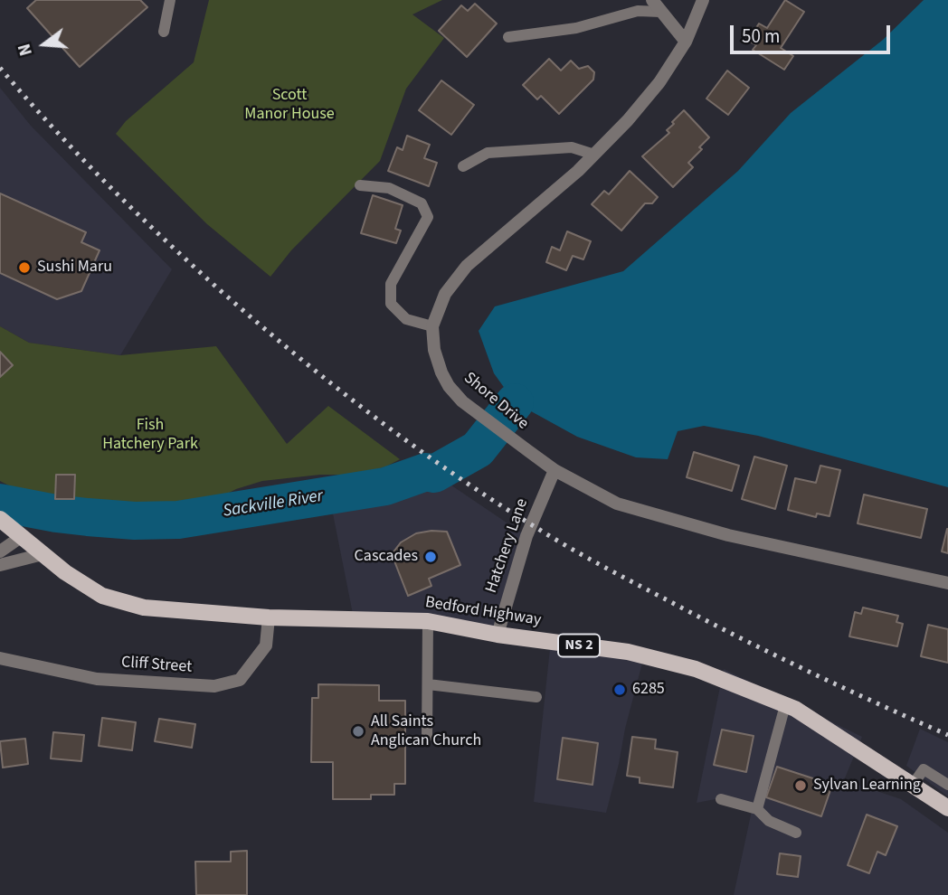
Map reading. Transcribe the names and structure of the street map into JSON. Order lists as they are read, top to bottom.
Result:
{
  "streets": {
    "main road": ["Bedford Highway", "NS 2"],
    "street": ["Shore Drive", "Hatchery Lane", "Cliff Street"]
  },
  "crossings": [
    ["Shore Drive", "Hatchery Lane"],
    ["Hatchery Lane", "Bedford Highway"],
    ["Bedford Highway", "Cliff Street"]
  ],
  "water": ["Sackville River"],
  "parks": ["Scott Manor House", "Fish Hatchery Park"],
  "places": [
    "Sushi Maru",
    "Cascades",
    "6285",
    "All Saints Anglican Church",
    "Sylvan Learning"
  ],
  "scale_bar": "50 m",
  "north": "left"
}
